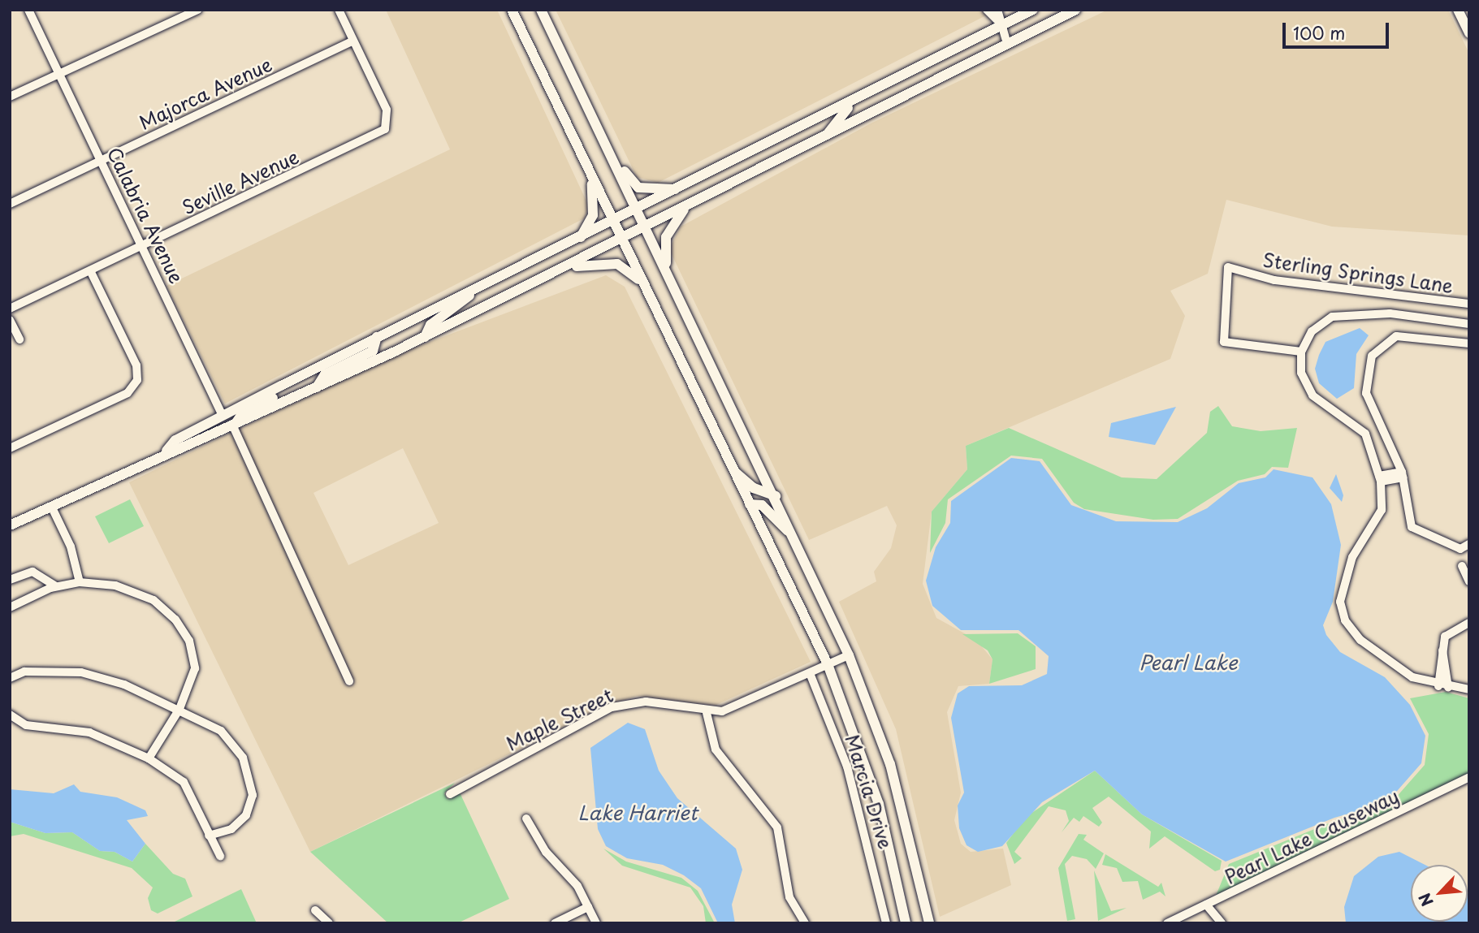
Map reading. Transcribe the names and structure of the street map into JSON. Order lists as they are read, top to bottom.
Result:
{
  "streets": {
    "street": [
      "Majorca Avenue",
      "Seville Avenue",
      "Calabria Avenue",
      "Sterling Springs Lane",
      "Maple Street",
      "Marcia Drive",
      "Pearl Lake Causeway"
    ]
  },
  "crossings": [
    ["Majorca Avenue", "Seville Avenue"],
    ["Majorca Avenue", "Calabria Avenue"],
    ["Seville Avenue", "Calabria Avenue"],
    ["Maple Street", "Marcia Drive"]
  ],
  "water": ["Pearl Lake", "Lake Harriet"],
  "scale_bar": "100 m",
  "north": "bottom left"
}
